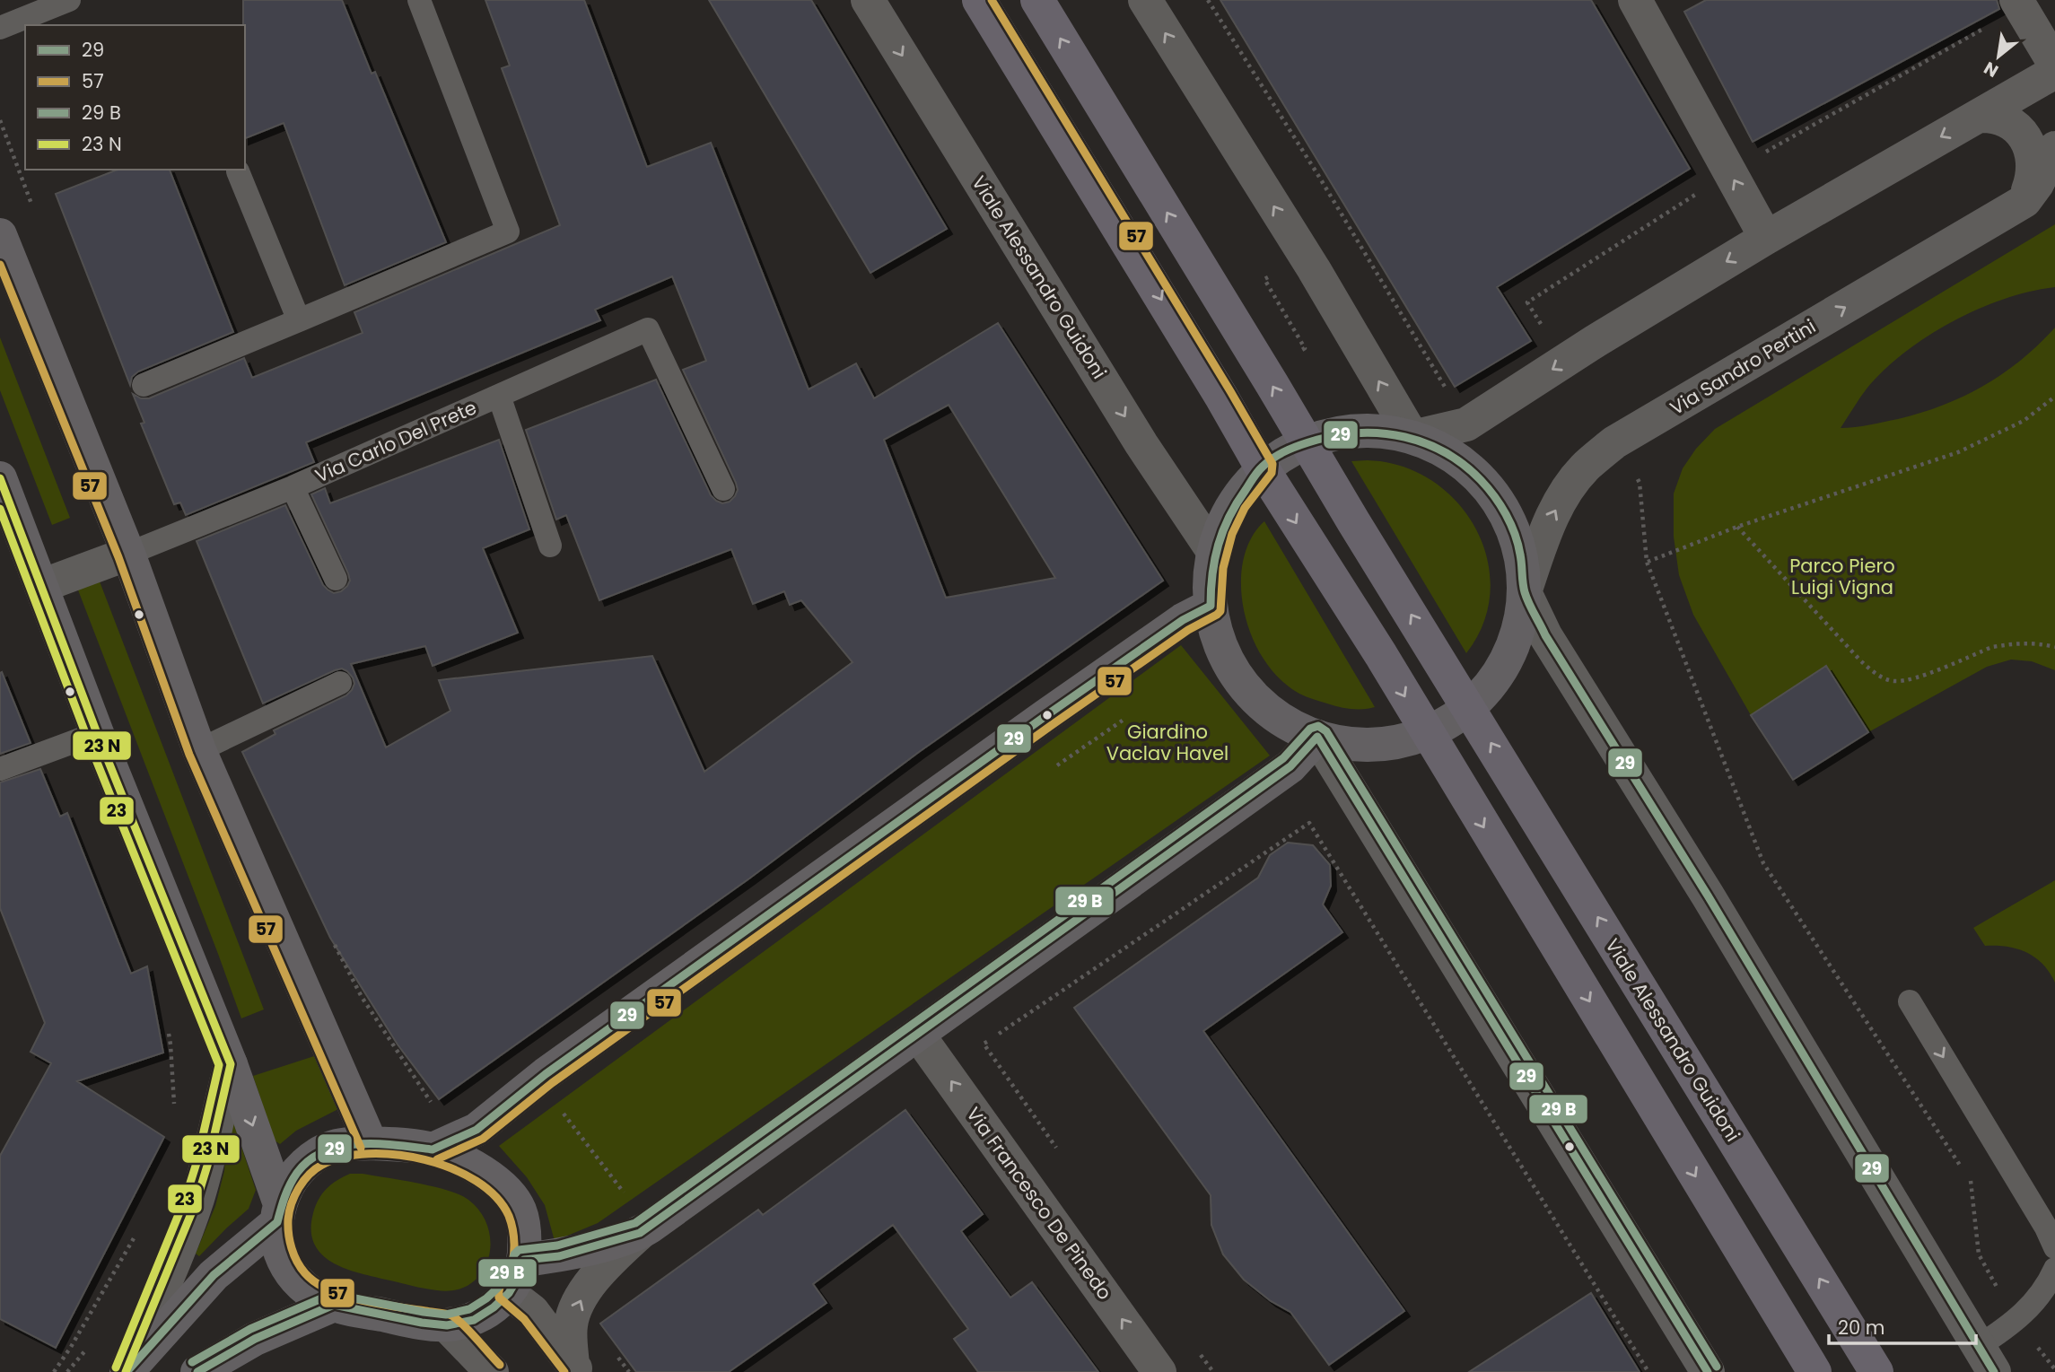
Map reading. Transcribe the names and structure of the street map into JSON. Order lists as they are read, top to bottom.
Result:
{
  "streets": {
    "main road": ["Viale Alessandro Guidoni"],
    "street": ["Via Sandro Pertini", "Via Carlo Del Prete", "Via Francesco De Pinedo"]
  },
  "one_way": ["Via Francesco De Pinedo"],
  "parks": ["Parco Piero Luigi Vigna", "Giardino Vaclav Havel"],
  "lines": ["transit line 57", "transit line 29", "transit line 23"],
  "legend": [
    "29",
    "57",
    "29 B",
    "23 N"
  ],
  "scale_bar": "20 m",
  "north": "bottom left"
}
